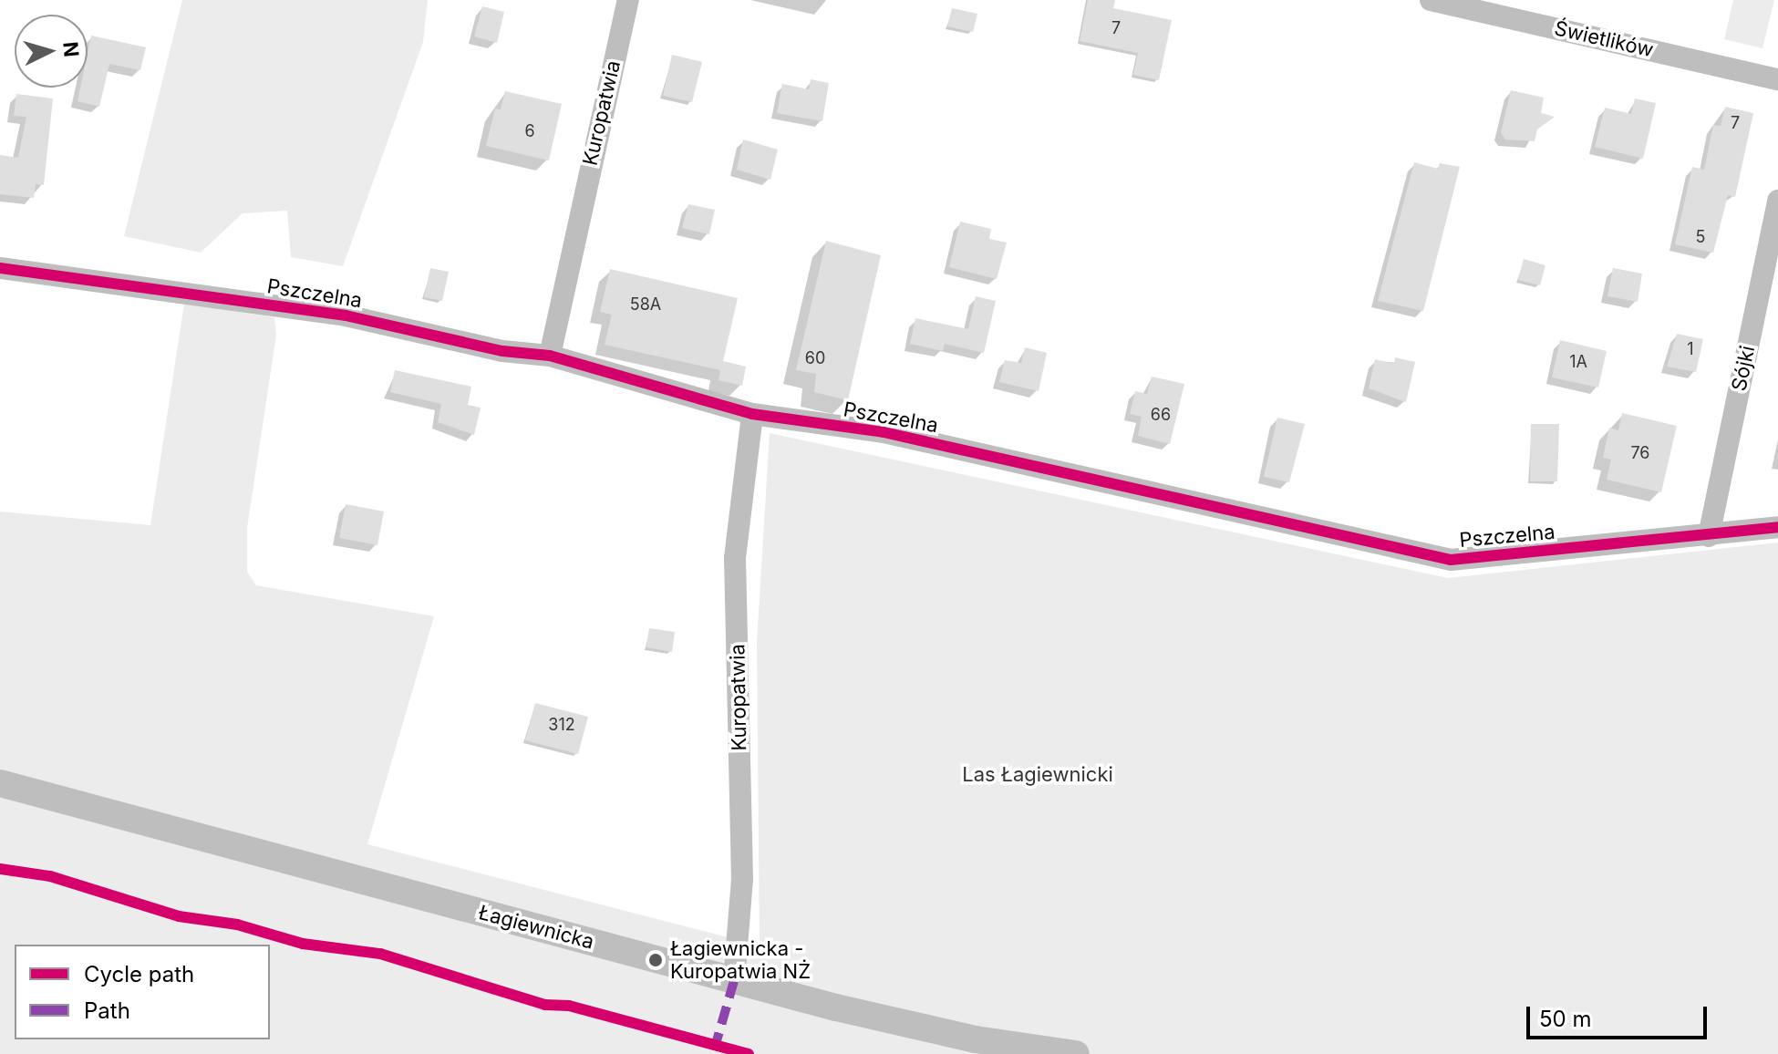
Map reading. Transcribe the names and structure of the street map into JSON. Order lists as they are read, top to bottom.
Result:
{
  "streets": {
    "street": [
      "Świetlików",
      "Kuropatwia",
      "Pszczelna",
      "Sójki",
      "Łagiewnicka"
    ]
  },
  "crossings": [
    ["Kuropatwia", "Pszczelna"],
    ["Kuropatwia", "Łagiewnicka"],
    ["Pszczelna", "Sójki"]
  ],
  "parks": ["Las Łagiewnicki"],
  "places": ["Łagiewnicka - Kuropatwia NŻ"],
  "house_numbers": [
    "7",
    "7",
    "6",
    "5",
    "58A",
    "1",
    "60",
    "1A",
    "66",
    "76",
    "312"
  ],
  "legend": ["Cycle path", "Path"],
  "scale_bar": "50 m",
  "north": "right"
}
